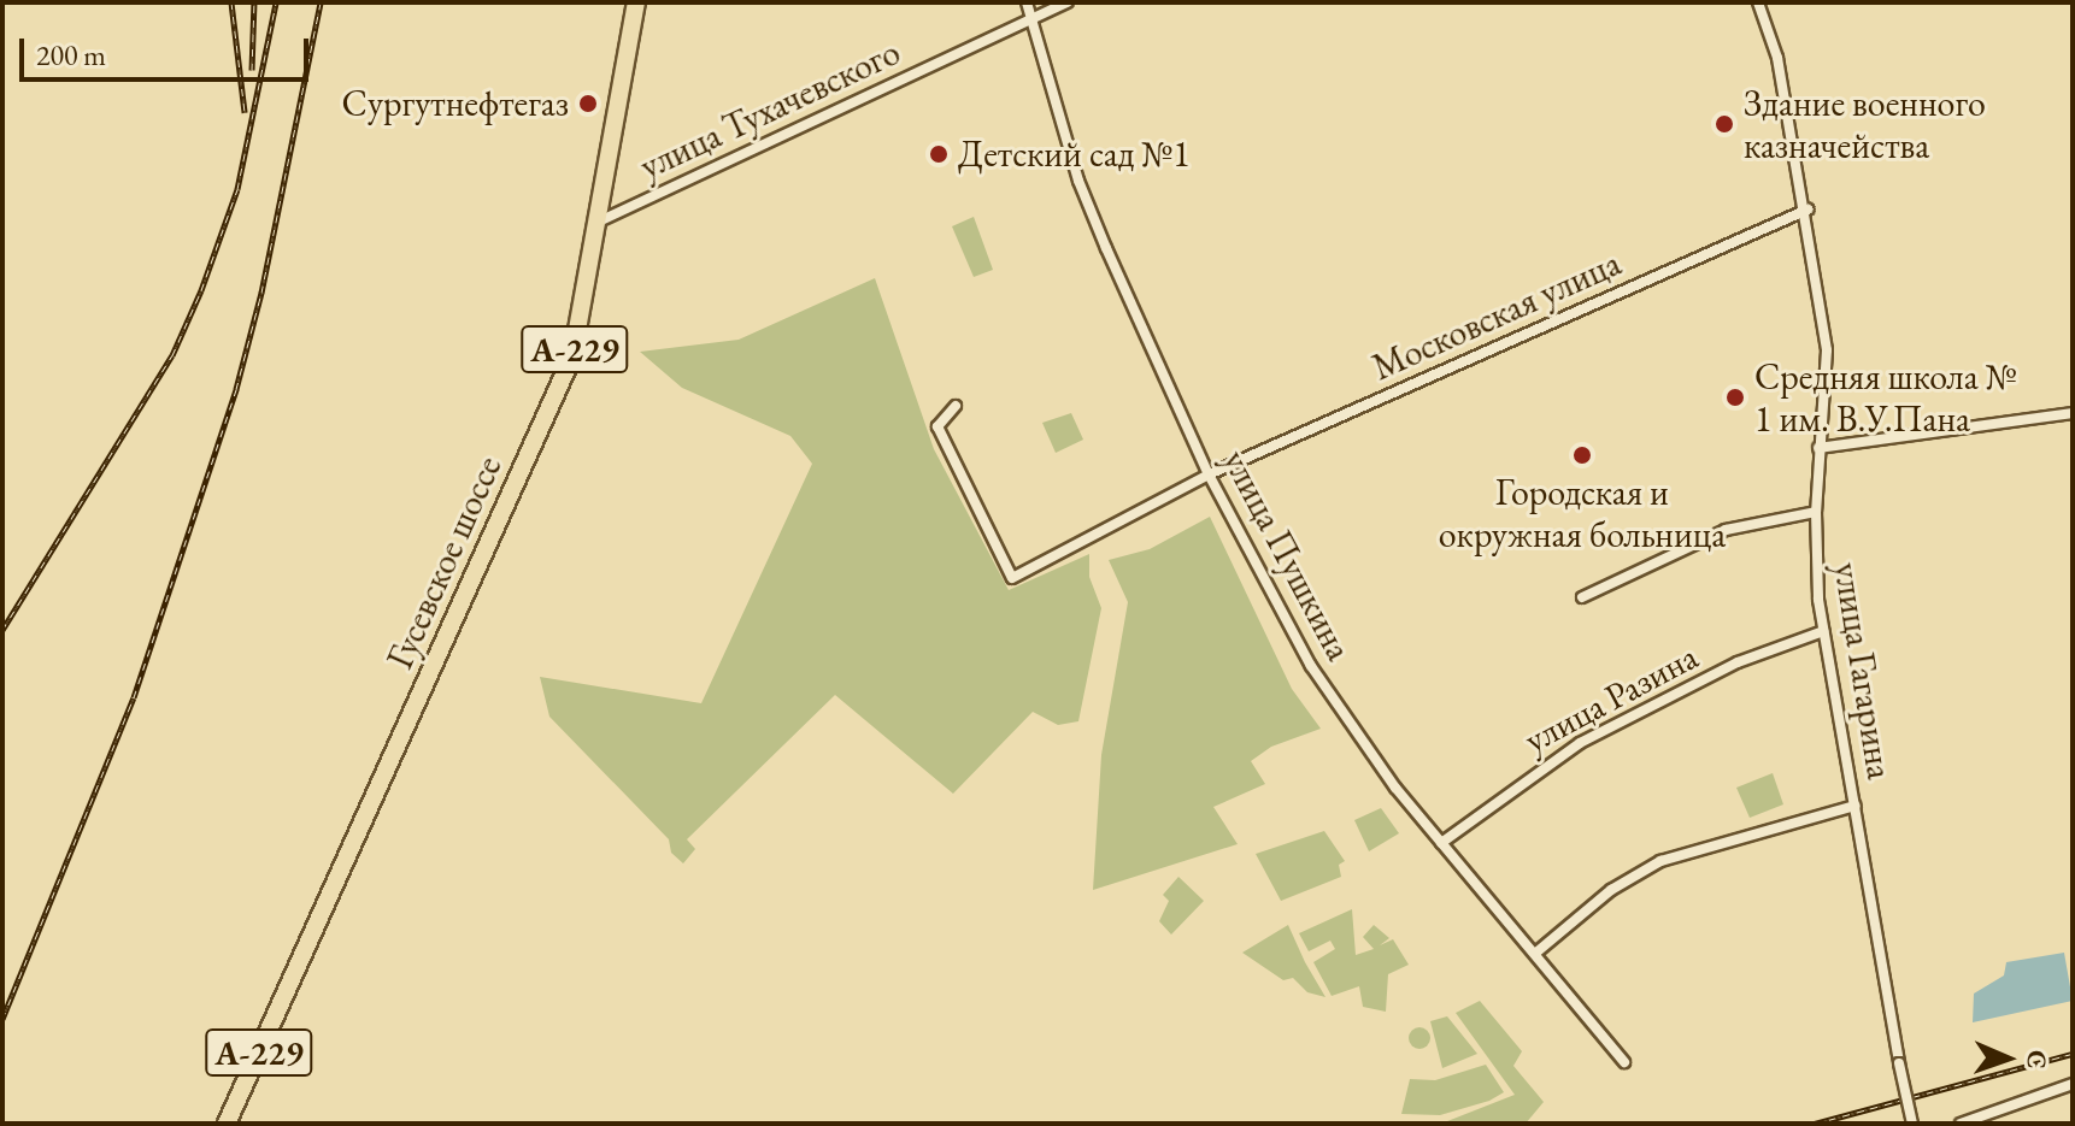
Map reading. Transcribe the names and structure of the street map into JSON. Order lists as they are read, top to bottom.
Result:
{
  "streets": {
    "highway": ["А-229", "Гусевское шоссе"],
    "street": [
      "улица Тухачевского",
      "Московская улица",
      "улица Пушкина",
      "улица Гагарина",
      "улица Разина"
    ]
  },
  "crossings": [
    ["улица Тухачевского", "улица Пушкина"],
    ["улица Тухачевского", "Гусевское шоссе"],
    ["Московская улица", "улица Пушкина"],
    ["Московская улица", "улица Гагарина"],
    ["улица Пушкина", "улица Разина"],
    ["улица Гагарина", "улица Разина"]
  ],
  "places": [
    "Сургутнефтегаз",
    "Здание военного казначейства",
    "Детский сад №1",
    "Средняя школа № 1 им. В.У.Пана",
    "Городская и окружная больница"
  ],
  "scale_bar": "200 m",
  "north": "right"
}
